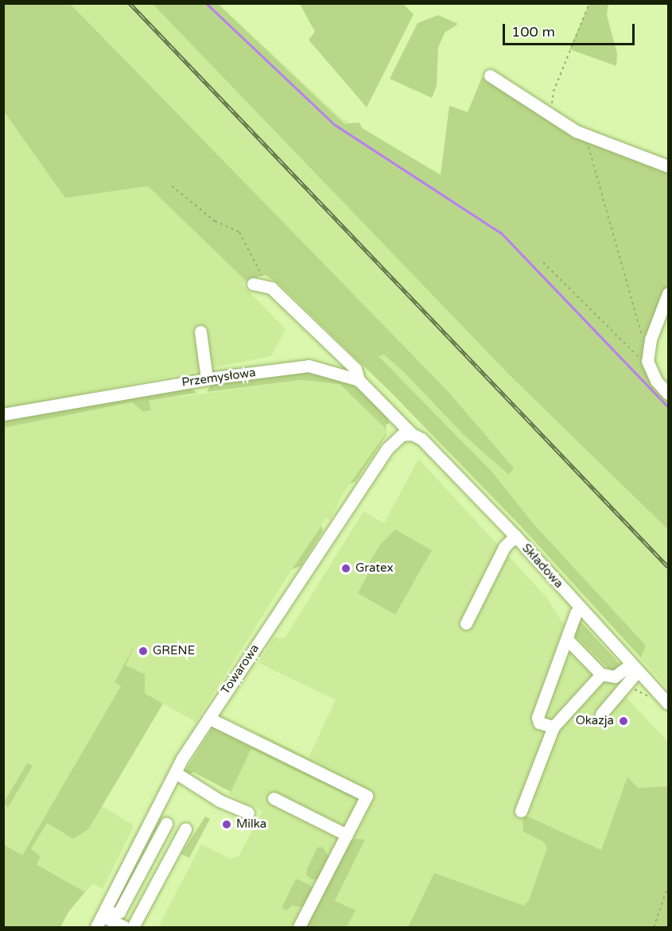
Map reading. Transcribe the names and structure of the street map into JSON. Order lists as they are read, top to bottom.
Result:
{
  "streets": {
    "street": ["Przemysłowa", "Składowa", "Towarowa"]
  },
  "crossings": [
    ["Przemysłowa", "Składowa"],
    ["Przemysłowa", "Towarowa"],
    ["Składowa", "Towarowa"]
  ],
  "places": [
    "Gratex",
    "GRENE",
    "Okazja",
    "Milka"
  ],
  "scale_bar": "100 m"
}
